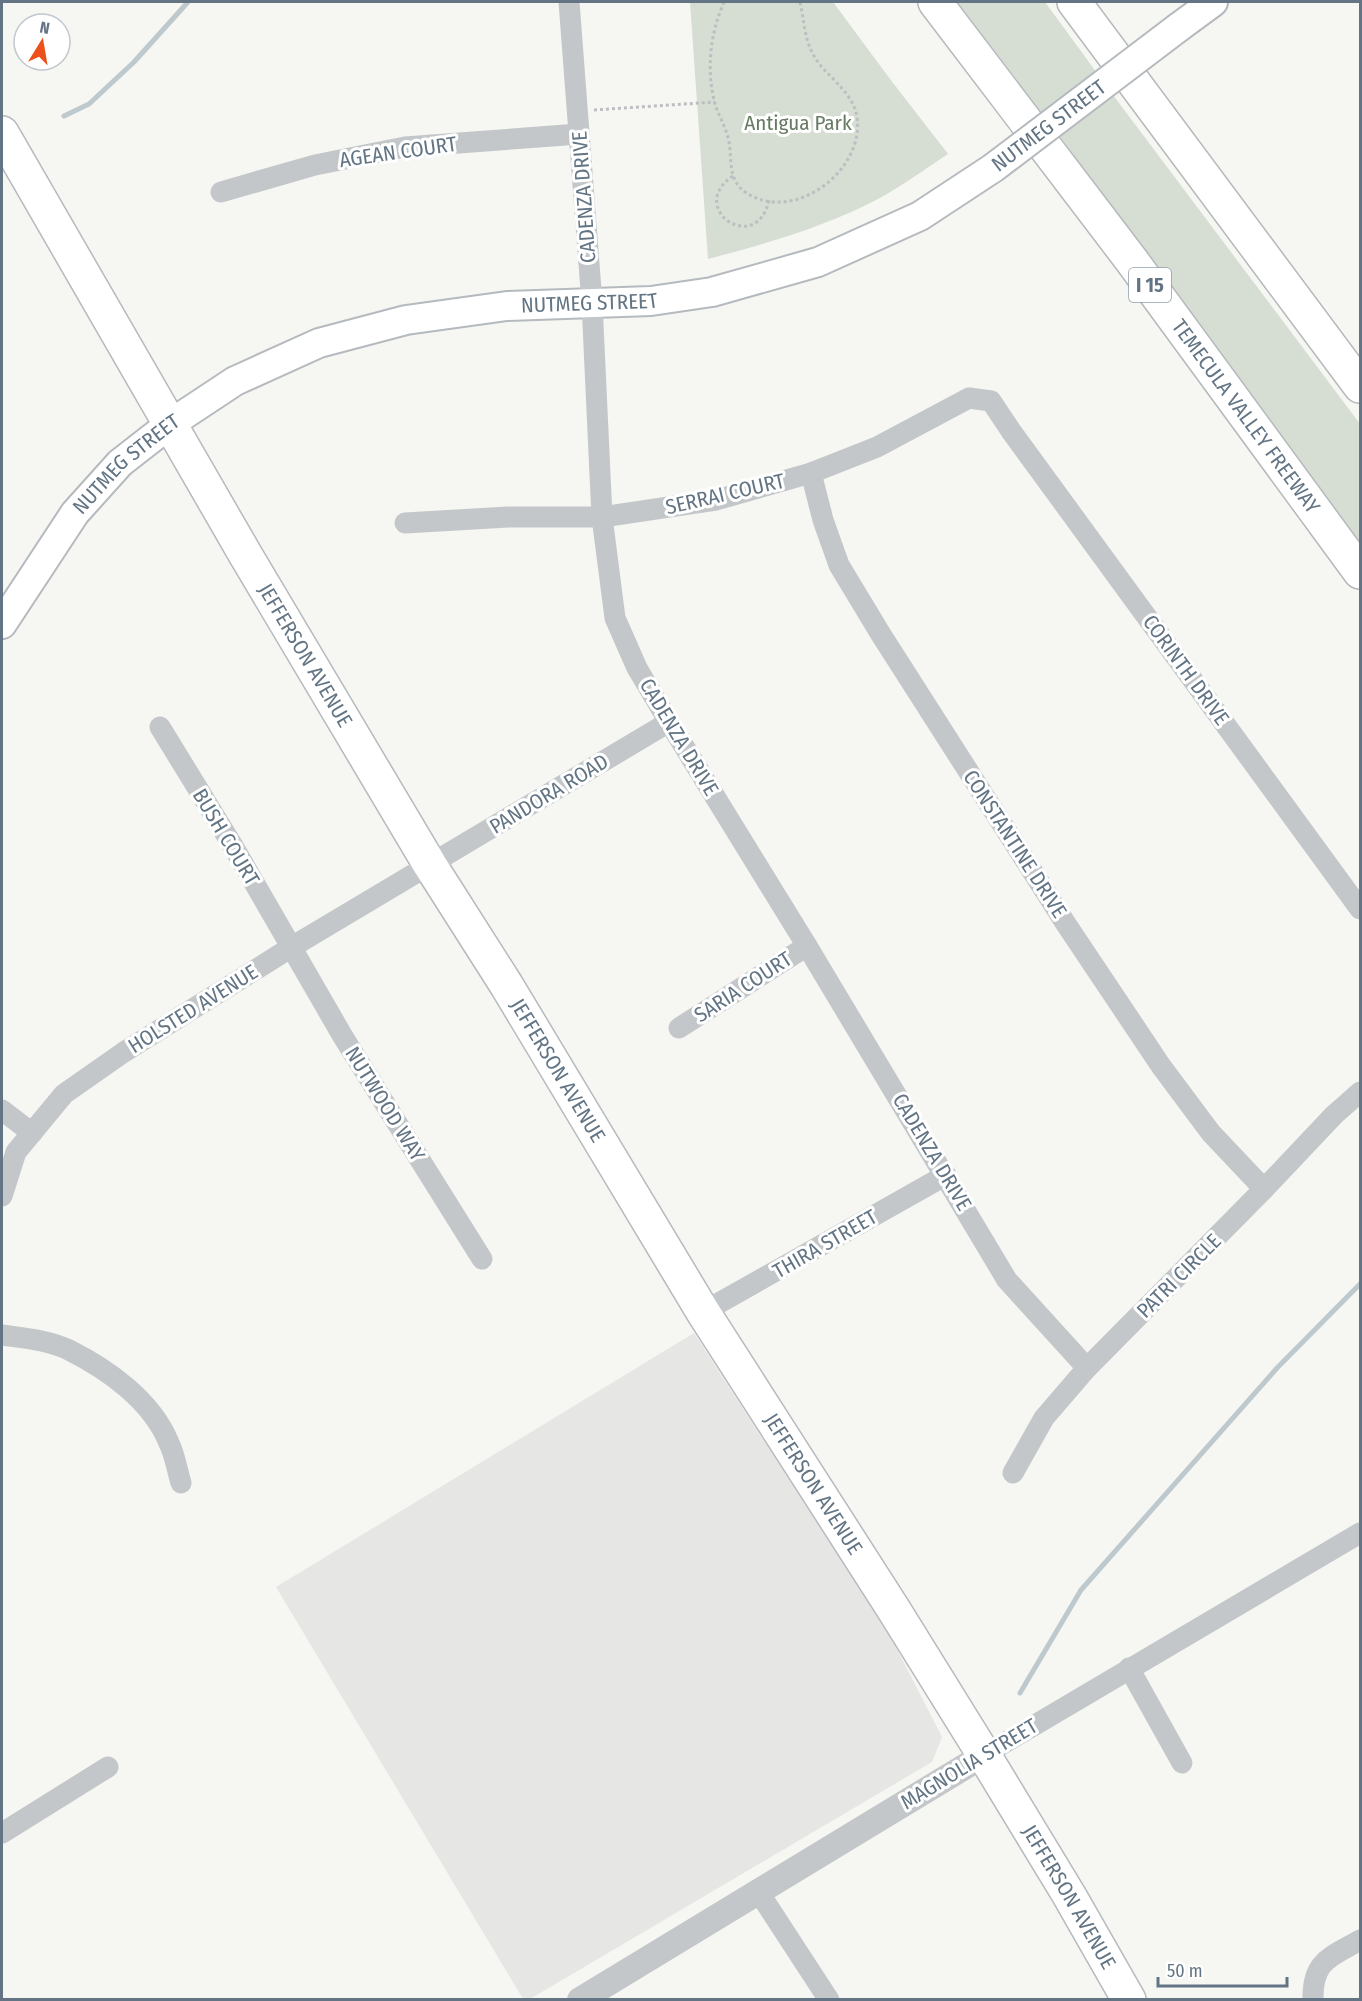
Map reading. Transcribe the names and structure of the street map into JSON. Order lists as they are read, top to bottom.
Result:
{
  "streets": {
    "main road": [
      "NUTMEG STREET",
      "I 15",
      "TEMECULA VALLEY FREEWAY",
      "JEFFERSON AVENUE"
    ],
    "street": [
      "AGEAN COURT",
      "CADENZA DRIVE",
      "SERRAI COURT",
      "CORINTH DRIVE",
      "PANDORA ROAD",
      "BUSH COURT",
      "CONSTANTINE DRIVE",
      "SARIA COURT",
      "HOLSTED AVENUE",
      "NUTWOOD WAY",
      "THIRA STREET",
      "PATRI CIRCLE",
      "MAGNOLIA STREET"
    ]
  },
  "crossings": [
    ["NUTMEG STREET", "CADENZA DRIVE"],
    ["NUTMEG STREET", "JEFFERSON AVENUE"],
    ["AGEAN COURT", "CADENZA DRIVE"],
    ["CADENZA DRIVE", "SERRAI COURT"],
    ["CADENZA DRIVE", "PANDORA ROAD"],
    ["CADENZA DRIVE", "SARIA COURT"],
    ["CADENZA DRIVE", "THIRA STREET"],
    ["CADENZA DRIVE", "PATRI CIRCLE"],
    ["SERRAI COURT", "CORINTH DRIVE"],
    ["SERRAI COURT", "CONSTANTINE DRIVE"],
    ["JEFFERSON AVENUE", "PANDORA ROAD"],
    ["JEFFERSON AVENUE", "HOLSTED AVENUE"],
    ["JEFFERSON AVENUE", "THIRA STREET"],
    ["JEFFERSON AVENUE", "MAGNOLIA STREET"],
    ["PANDORA ROAD", "HOLSTED AVENUE"],
    ["BUSH COURT", "HOLSTED AVENUE"],
    ["BUSH COURT", "NUTWOOD WAY"],
    ["CONSTANTINE DRIVE", "PATRI CIRCLE"],
    ["HOLSTED AVENUE", "NUTWOOD WAY"]
  ],
  "parks": ["Antigua Park"],
  "scale_bar": "50 m",
  "north": "top"
}
